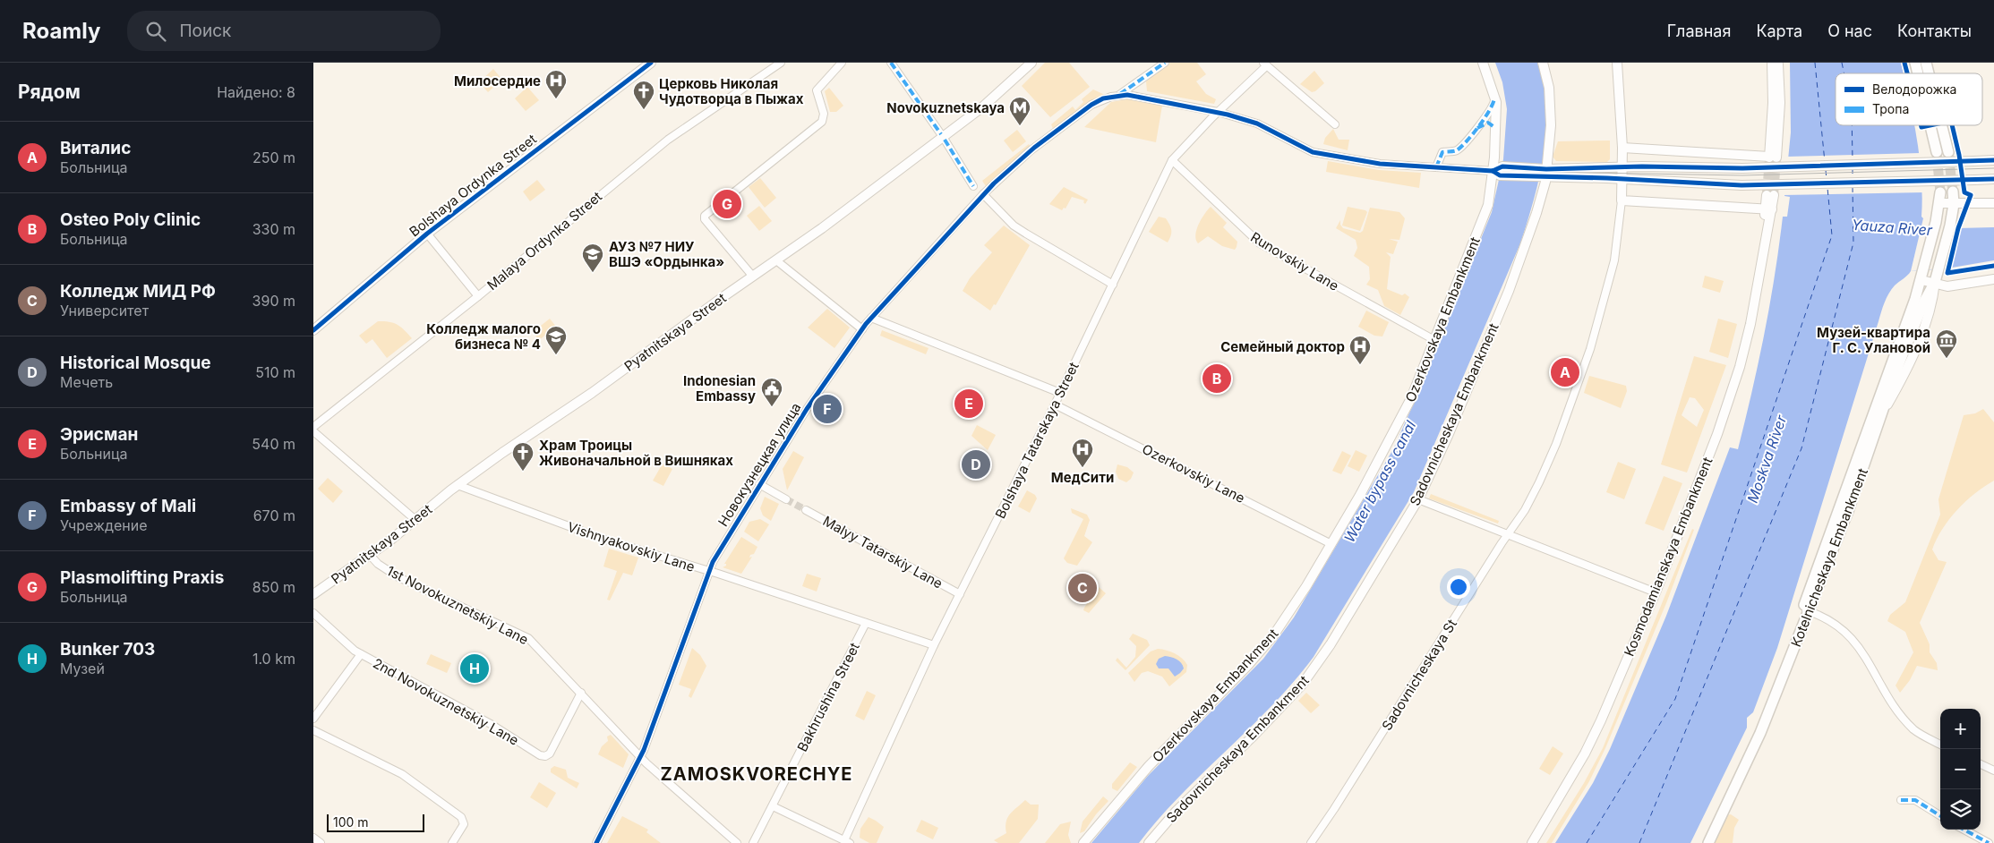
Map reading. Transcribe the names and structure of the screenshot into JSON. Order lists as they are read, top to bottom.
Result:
{
  "streets": {
    "main road": ["Kotelnicheskaya Embankment"],
    "street": [
      "Bolshaya Ordynka Street",
      "Malaya Ordynka Street",
      "Runovskiy Lane",
      "Ozerkovskaya Embankment",
      "Pyatnitskaya Street",
      "Sadovnicheskaya Embankment",
      "Bolshaya Tatarskaya Street",
      "Новокузнецкая улица",
      "Ozerkovskiy Lane",
      "Vishnyakovskiy Lane",
      "Malyy Tatarskiy Lane",
      "Kosmodamianskaya Embankment",
      "1st Novokuznetskiy Lane",
      "Sadovnicheskaya St",
      "Bakhrushina Street",
      "2nd Novokuznetskiy Lane"
    ]
  },
  "crossings": [
    ["Runovskiy Lane", "Ozerkovskaya Embankment"],
    ["Runovskiy Lane", "Bolshaya Tatarskaya Street"],
    ["Ozerkovskaya Embankment", "Ozerkovskiy Lane"],
    ["Pyatnitskaya Street", "Vishnyakovskiy Lane"],
    ["Pyatnitskaya Street", "1st Novokuznetskiy Lane"],
    ["Bolshaya Tatarskaya Street", "Ozerkovskiy Lane"],
    ["Bolshaya Tatarskaya Street", "Vishnyakovskiy Lane"],
    ["Bolshaya Tatarskaya Street", "Malyy Tatarskiy Lane"],
    ["Новокузнецкая улица", "Vishnyakovskiy Lane"],
    ["Новокузнецкая улица", "1st Novokuznetskiy Lane"],
    ["Vishnyakovskiy Lane", "Bakhrushina Street"],
    ["1st Novokuznetskiy Lane", "2nd Novokuznetskiy Lane"]
  ],
  "districts": ["ZAMOSKVORECHYE"],
  "water": ["Yauza River", "Moskva River", "Water bypass canal"],
  "places": {
    "hospital": ["Милосердие", "Семейный доктор", "МедСити"],
    "church": ["Церковь Николая Чудотворца в Пыжах", "Храм Троицы Живоначальной в Вишняках"],
    "metro station": ["Novokuznetskaya"],
    "school or university": ["АУЗ №7 НИУ ВШЭ «Ордынка»", "Колледж малого бизнеса № 4"],
    "museum": ["Музей-квартира Г. С. Улановой"],
    "public building": ["Indonesian Embassy"]
  },
  "legend": ["Велодорожка", "Тропа"],
  "scale_bar": "100 m",
  "page": {
    "header": "Roamly",
    "search": "Поиск",
    "nav": [
      "Главная",
      "Карта",
      "О нас",
      "Контакты"
    ],
    "heading": ["Рядом", "Найдено: 8"],
    "list": [
      {
        "mark": "A",
        "name": "Виталис",
        "note": "Больница",
        "value": "250 m"
      },
      {
        "mark": "B",
        "name": "Osteo Poly Clinic",
        "note": "Больница",
        "value": "330 m"
      },
      {
        "mark": "C",
        "name": "Колледж МИД РФ",
        "note": "Университет",
        "value": "390 m"
      },
      {
        "mark": "D",
        "name": "Historical Mosque",
        "note": "Мечеть",
        "value": "510 m"
      },
      {
        "mark": "E",
        "name": "Эрисман",
        "note": "Больница",
        "value": "540 m"
      },
      {
        "mark": "F",
        "name": "Embassy of Mali",
        "note": "Учреждение",
        "value": "670 m"
      },
      {
        "mark": "G",
        "name": "Plasmolifting Praxis",
        "note": "Больница",
        "value": "850 m"
      },
      {
        "mark": "H",
        "name": "Bunker 703",
        "note": "Музей",
        "value": "1.0 km"
      }
    ],
    "pins": [
      "G",
      "A",
      "B",
      "E",
      "F",
      "D",
      "C",
      "H"
    ],
    "map_buttons": ["+", "−"],
    "scale": "100 m"
  }
}
